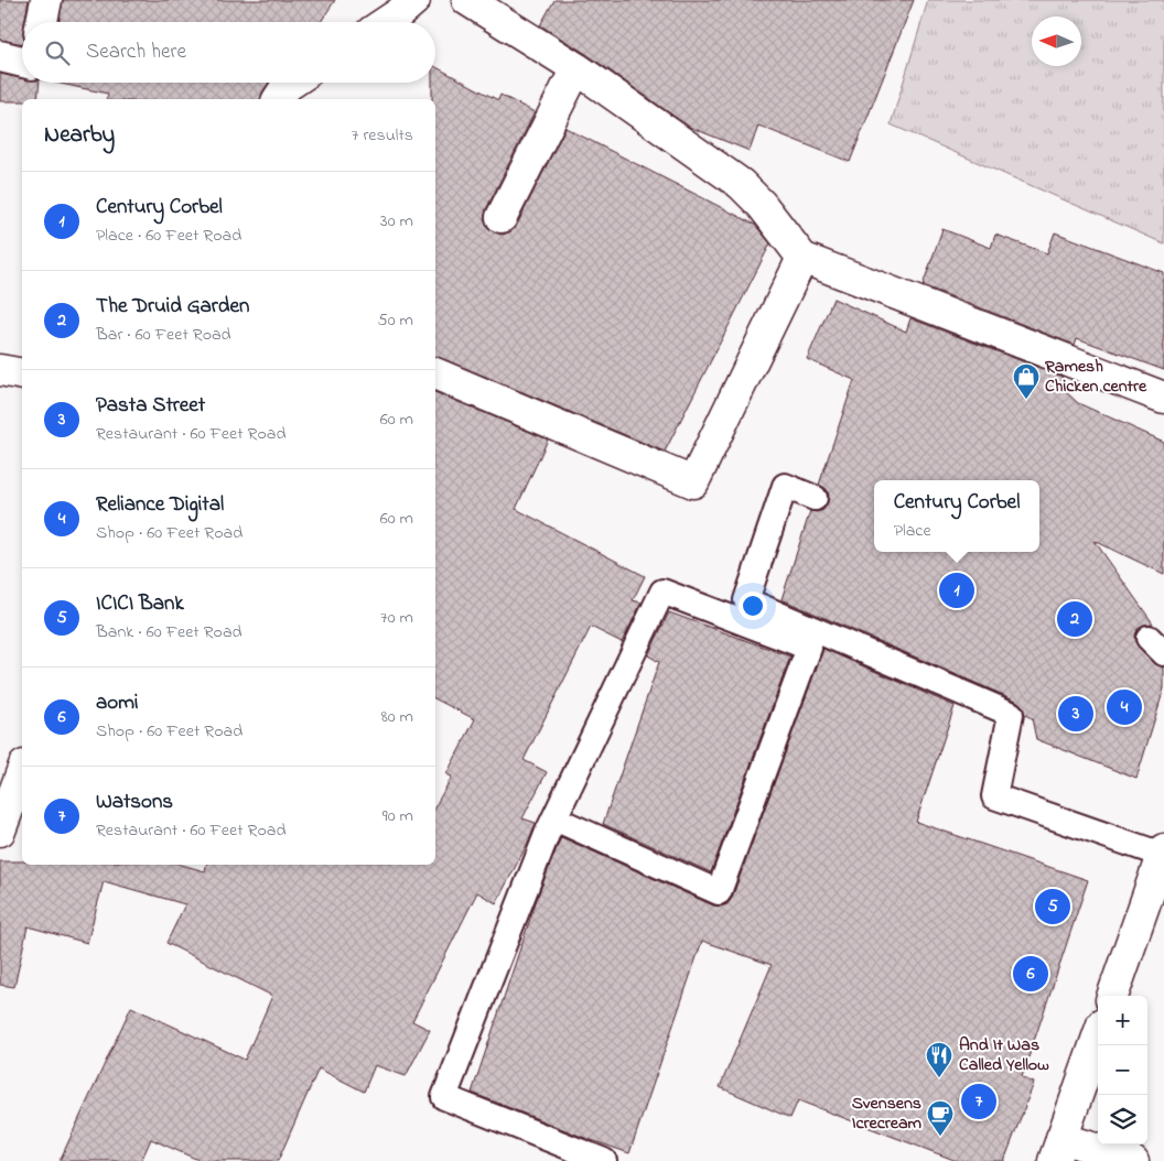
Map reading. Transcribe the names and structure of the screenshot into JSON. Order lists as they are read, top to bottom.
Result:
{
  "places": {
    "shop": ["Ramesh Chicken centre"],
    "restaurant": ["And It Was Called Yellow"],
    "cafe": ["Svensens Icrecream"]
  },
  "north": "left",
  "page": {
    "search": "Search here",
    "heading": ["Nearby", "7 results"],
    "list": [
      {
        "mark": "1",
        "name": "Century Corbel",
        "note": "Place · 60 Feet Road",
        "value": "30 m"
      },
      {
        "mark": "2",
        "name": "The Druid Garden",
        "note": "Bar · 60 Feet Road",
        "value": "50 m"
      },
      {
        "mark": "3",
        "name": "Pasta Street",
        "note": "Restaurant · 60 Feet Road",
        "value": "60 m"
      },
      {
        "mark": "4",
        "name": "Reliance Digital",
        "note": "Shop · 60 Feet Road",
        "value": "60 m"
      },
      {
        "mark": "5",
        "name": "ICICI Bank",
        "note": "Bank · 60 Feet Road",
        "value": "70 m"
      },
      {
        "mark": "6",
        "name": "aomi",
        "note": "Shop · 60 Feet Road",
        "value": "80 m"
      },
      {
        "mark": "7",
        "name": "Watsons",
        "note": "Restaurant · 60 Feet Road",
        "value": "90 m"
      }
    ],
    "popup": ["Century Corbel", "Place"],
    "pins": [
      "1",
      "2",
      "4",
      "3",
      "5",
      "6",
      "7"
    ],
    "map_buttons": ["+", "−"]
  }
}
